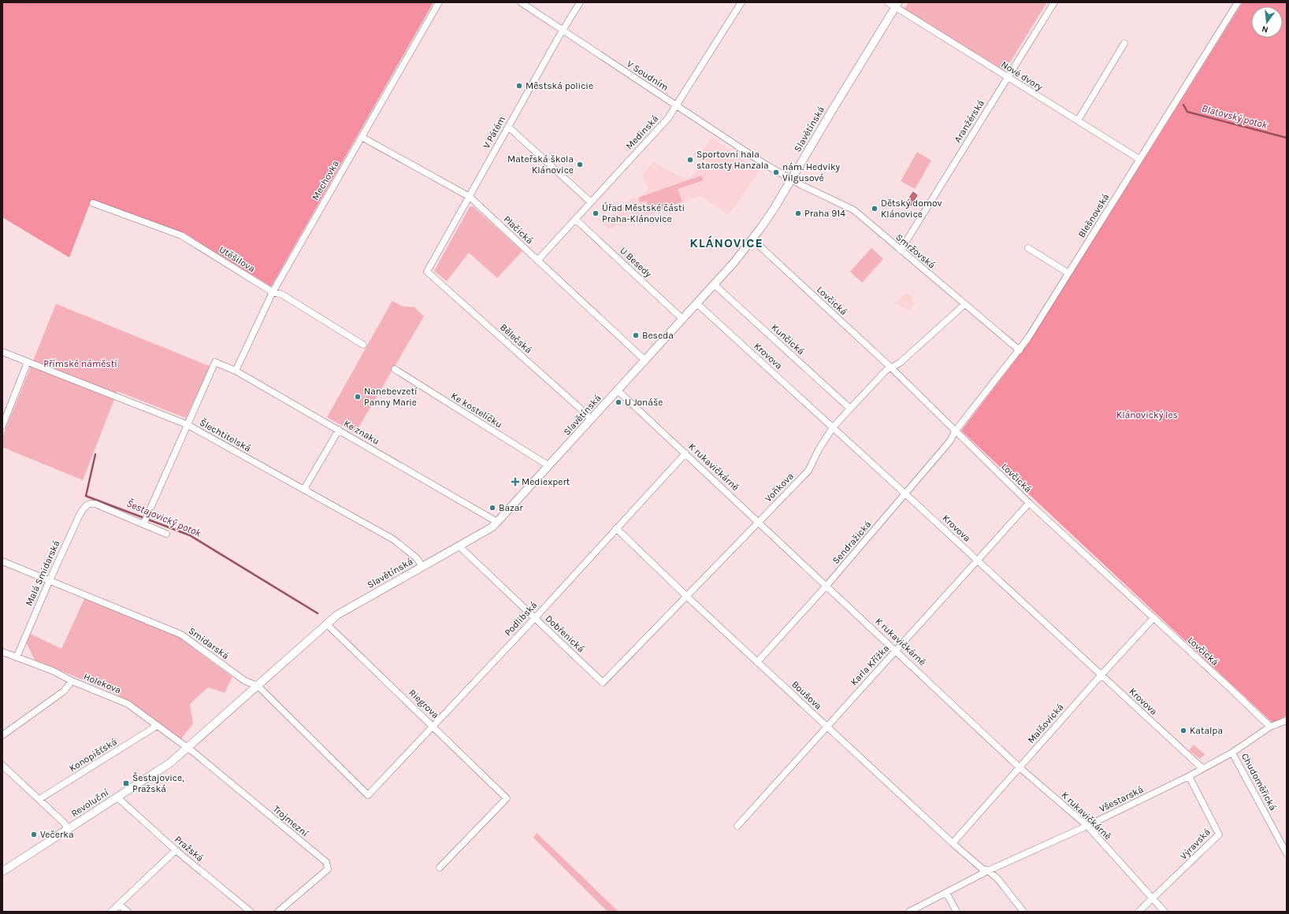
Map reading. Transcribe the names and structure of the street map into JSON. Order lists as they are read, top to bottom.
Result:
{
  "streets": {
    "street": [
      "V Soudním",
      "Nové dvory",
      "Aranžérská",
      "Slavětínská",
      "V Pátém",
      "Medinská",
      "Mechovka",
      "Blešnovská",
      "Plačická",
      "Smržovská",
      "Utěšilova",
      "U Besedy",
      "Lovčická",
      "Bělečská",
      "Kunčická",
      "Krovova",
      "Ke kostelíčku",
      "Ke znaku",
      "Šlechtitelská",
      "K rukavičkárně",
      "Voňkova",
      "Sendražická",
      "Malá Smidarská",
      "Podlibská",
      "Dobřenická",
      "Smidarská",
      "Karla Křížka",
      "Holekova",
      "Boušova",
      "Riegrova",
      "Malšovická",
      "Konopišťská",
      "Chudoměřická",
      "Všestarská",
      "Revoluční",
      "Trojmezní",
      "Výravská",
      "Pražská"
    ]
  },
  "crossings": [
    ["V Soudním", "V Pátém"],
    ["V Soudním", "Medinská"],
    ["V Soudním", "Smržovská"],
    ["Nové dvory", "Aranžérská"],
    ["Nové dvory", "Slavětínská"],
    ["Nové dvory", "Blešnovská"],
    ["Aranžérská", "Smržovská"],
    ["Slavětínská", "Plačická"],
    ["Slavětínská", "Smržovská"],
    ["Slavětínská", "U Besedy"],
    ["Slavětínská", "Lovčická"],
    ["Slavětínská", "Bělečská"],
    ["Slavětínská", "Kunčická"],
    ["Slavětínská", "Krovova"],
    ["Slavětínská", "Ke kostelíčku"],
    ["Slavětínská", "Ke znaku"],
    ["Slavětínská", "Šlechtitelská"],
    ["Slavětínská", "K rukavičkárně"],
    ["Slavětínská", "Dobřenická"],
    ["Slavětínská", "Smidarská"],
    ["Slavětínská", "Holekova"],
    ["Slavětínská", "Riegrova"],
    ["Slavětínská", "Revoluční"],
    ["Slavětínská", "Trojmezní"],
    ["V Pátém", "Plačická"],
    ["V Pátém", "Bělečská"],
    ["Medinská", "Plačická"],
    ["Medinská", "U Besedy"],
    ["Mechovka", "Plačická"],
    ["Mechovka", "Utěšilova"],
    ["Mechovka", "Ke znaku"],
    ["Blešnovská", "Smržovská"],
    ["Blešnovská", "Lovčická"],
    ["Blešnovská", "Sendražická"],
    ["Smržovská", "Voňkova"],
    ["Lovčická", "Voňkova"],
    ["Lovčická", "Sendražická"],
    ["Lovčická", "Karla Křížka"],
    ["Lovčická", "Malšovická"],
    ["Lovčická", "Všestarská"],
    ["Kunčická", "Voňkova"],
    ["Krovova", "Voňkova"],
    ["Krovova", "Sendražická"],
    ["Krovova", "Karla Křížka"],
    ["Krovova", "Malšovická"],
    ["Krovova", "Všestarská"],
    ["Ke znaku", "Šlechtitelská"],
    ["K rukavičkárně", "Voňkova"],
    ["K rukavičkárně", "Sendražická"],
    ["K rukavičkárně", "Podlibská"],
    ["K rukavičkárně", "Karla Křížka"],
    ["K rukavičkárně", "Malšovická"],
    ["K rukavičkárně", "Všestarská"],
    ["K rukavičkárně", "Výravská"],
    ["Voňkova", "Dobřenická"],
    ["Voňkova", "Boušova"],
    ["Sendražická", "Boušova"],
    ["Malá Smidarská", "Smidarská"],
    ["Malá Smidarská", "Holekova"],
    ["Podlibská", "Dobřenická"],
    ["Podlibská", "Smidarská"],
    ["Podlibská", "Boušova"],
    ["Podlibská", "Riegrova"],
    ["Karla Křížka", "Boušova"],
    ["Holekova", "Konopišťská"],
    ["Holekova", "Revoluční"],
    ["Holekova", "Trojmezní"],
    ["Boušova", "Malšovická"],
    ["Boušova", "Všestarská"],
    ["Chudoměřická", "Všestarská"],
    ["Všestarská", "Výravská"],
    ["Revoluční", "Trojmezní"],
    ["Revoluční", "Pražská"]
  ],
  "districts": ["KLÁNOVICE"],
  "water": ["Blatovský potok", "Šestajovický potok"],
  "parks": ["Přímské náměstí", "Klánovický les"],
  "places": {
    "other": [
      "Městská policie",
      "Sportovní hala starosty Hanzala",
      "Mateřská škola Klánovice",
      "nám. Hedviky Vilgusové",
      "Dětský domov Klánovice",
      "Úřad Městské části Praha-Klánovice",
      "Praha 914",
      "Beseda",
      "Nanebevzetí Panny Marie",
      "U Jonáše",
      "Bazar",
      "Katalpa",
      "Večerka"
    ],
    "health": ["Mediexpert"],
    "transit": ["Šestajovice, Pražská"]
  },
  "north": "bottom"
}
